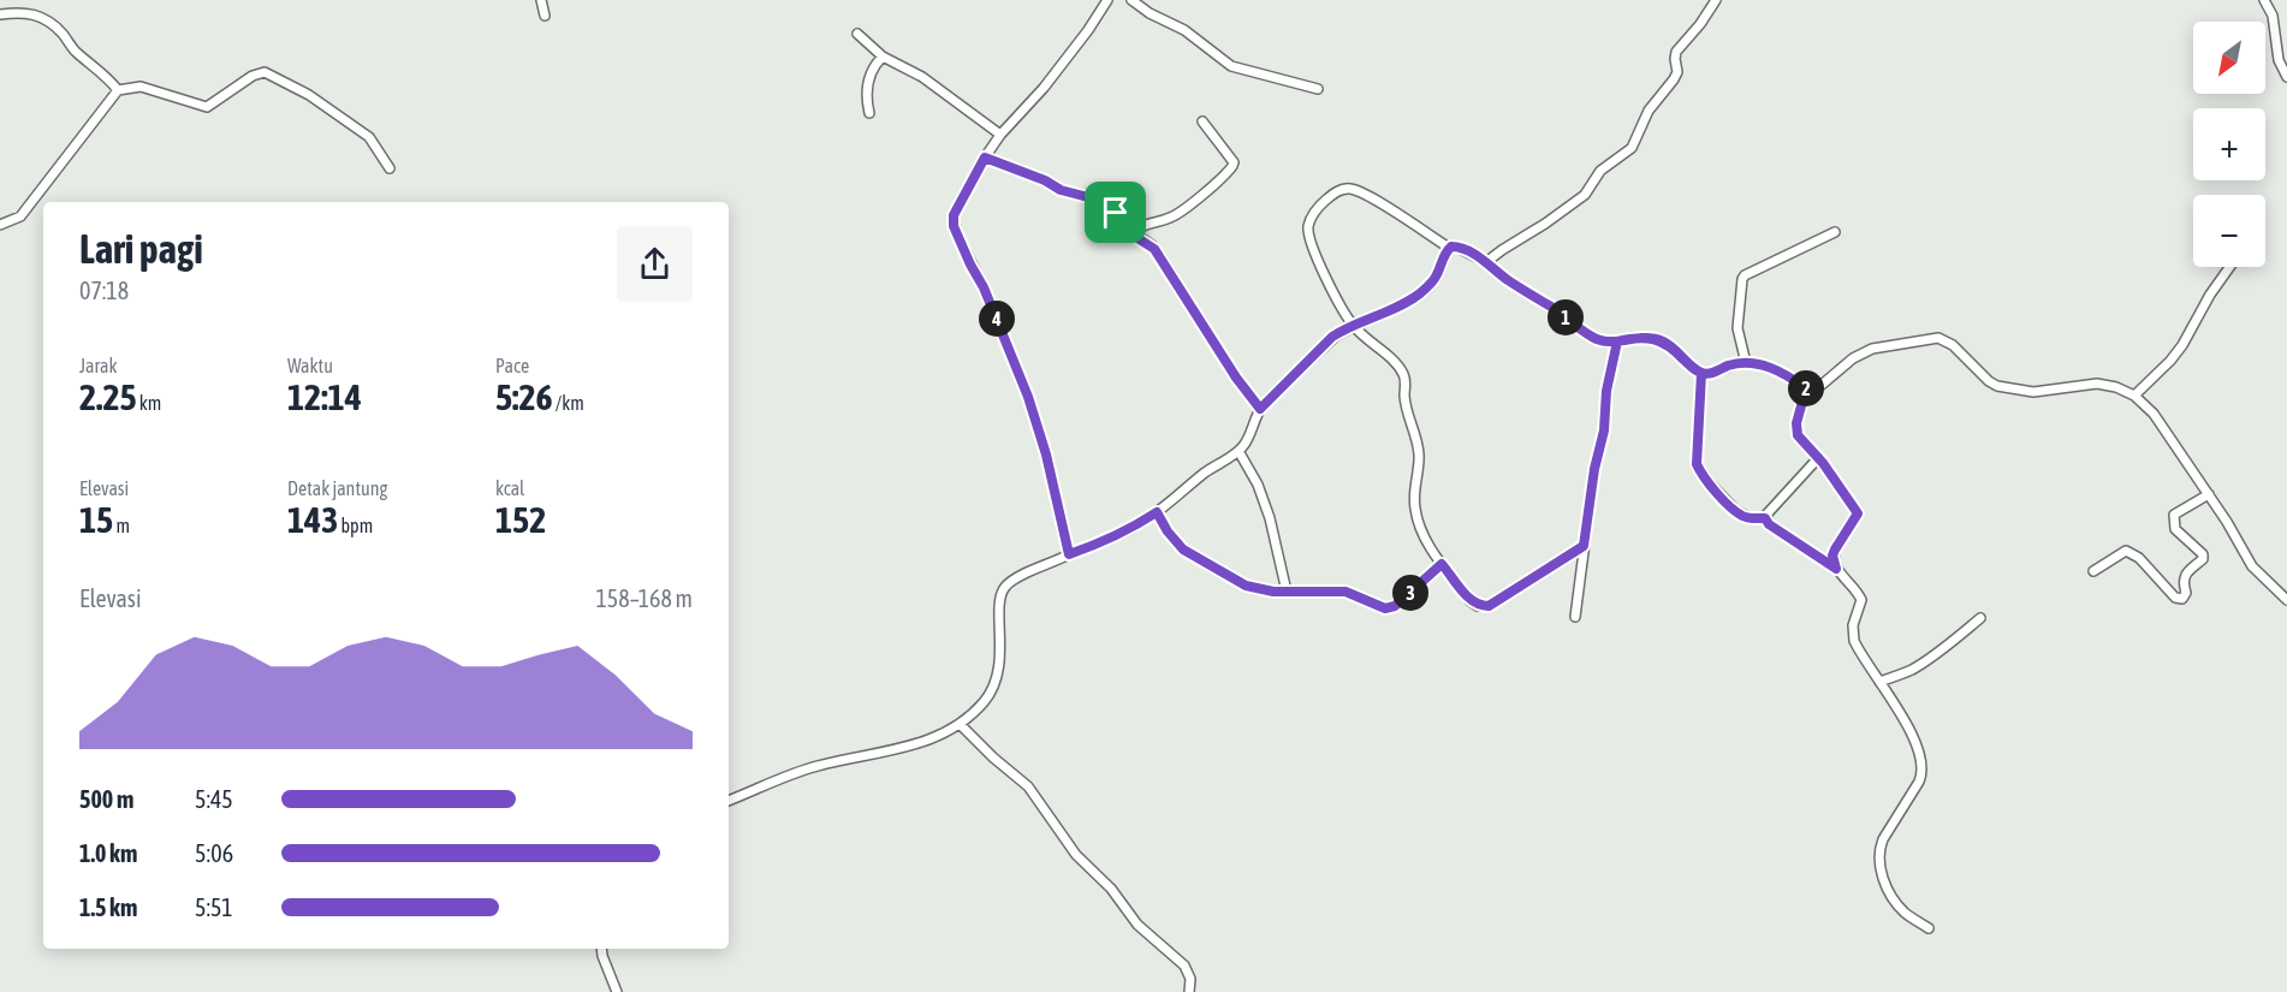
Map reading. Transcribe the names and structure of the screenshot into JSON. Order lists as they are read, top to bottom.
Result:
{
  "north": "bottom left",
  "page": {
    "map_buttons": ["+", "−"],
    "heading": ["Lari pagi", "07:18"],
    "pins": [
      "1",
      "4",
      "2",
      "3"
    ],
    "stats": [
      ["Jarak", "2.25 km"],
      ["Waktu", "12:14"],
      ["Pace", "5:26 /km"],
      ["Elevasi", "15 m"],
      ["Detak jantung", "143 bpm"],
      ["kcal", "152"]
    ],
    "chart": ["Elevasi", "158–168 m"],
    "list": [
      {
        "name": "500 m",
        "note": "5:45"
      },
      {
        "name": "1.0 km",
        "note": "5:06"
      },
      {
        "name": "1.5 km",
        "note": "5:51"
      }
    ]
  }
}
